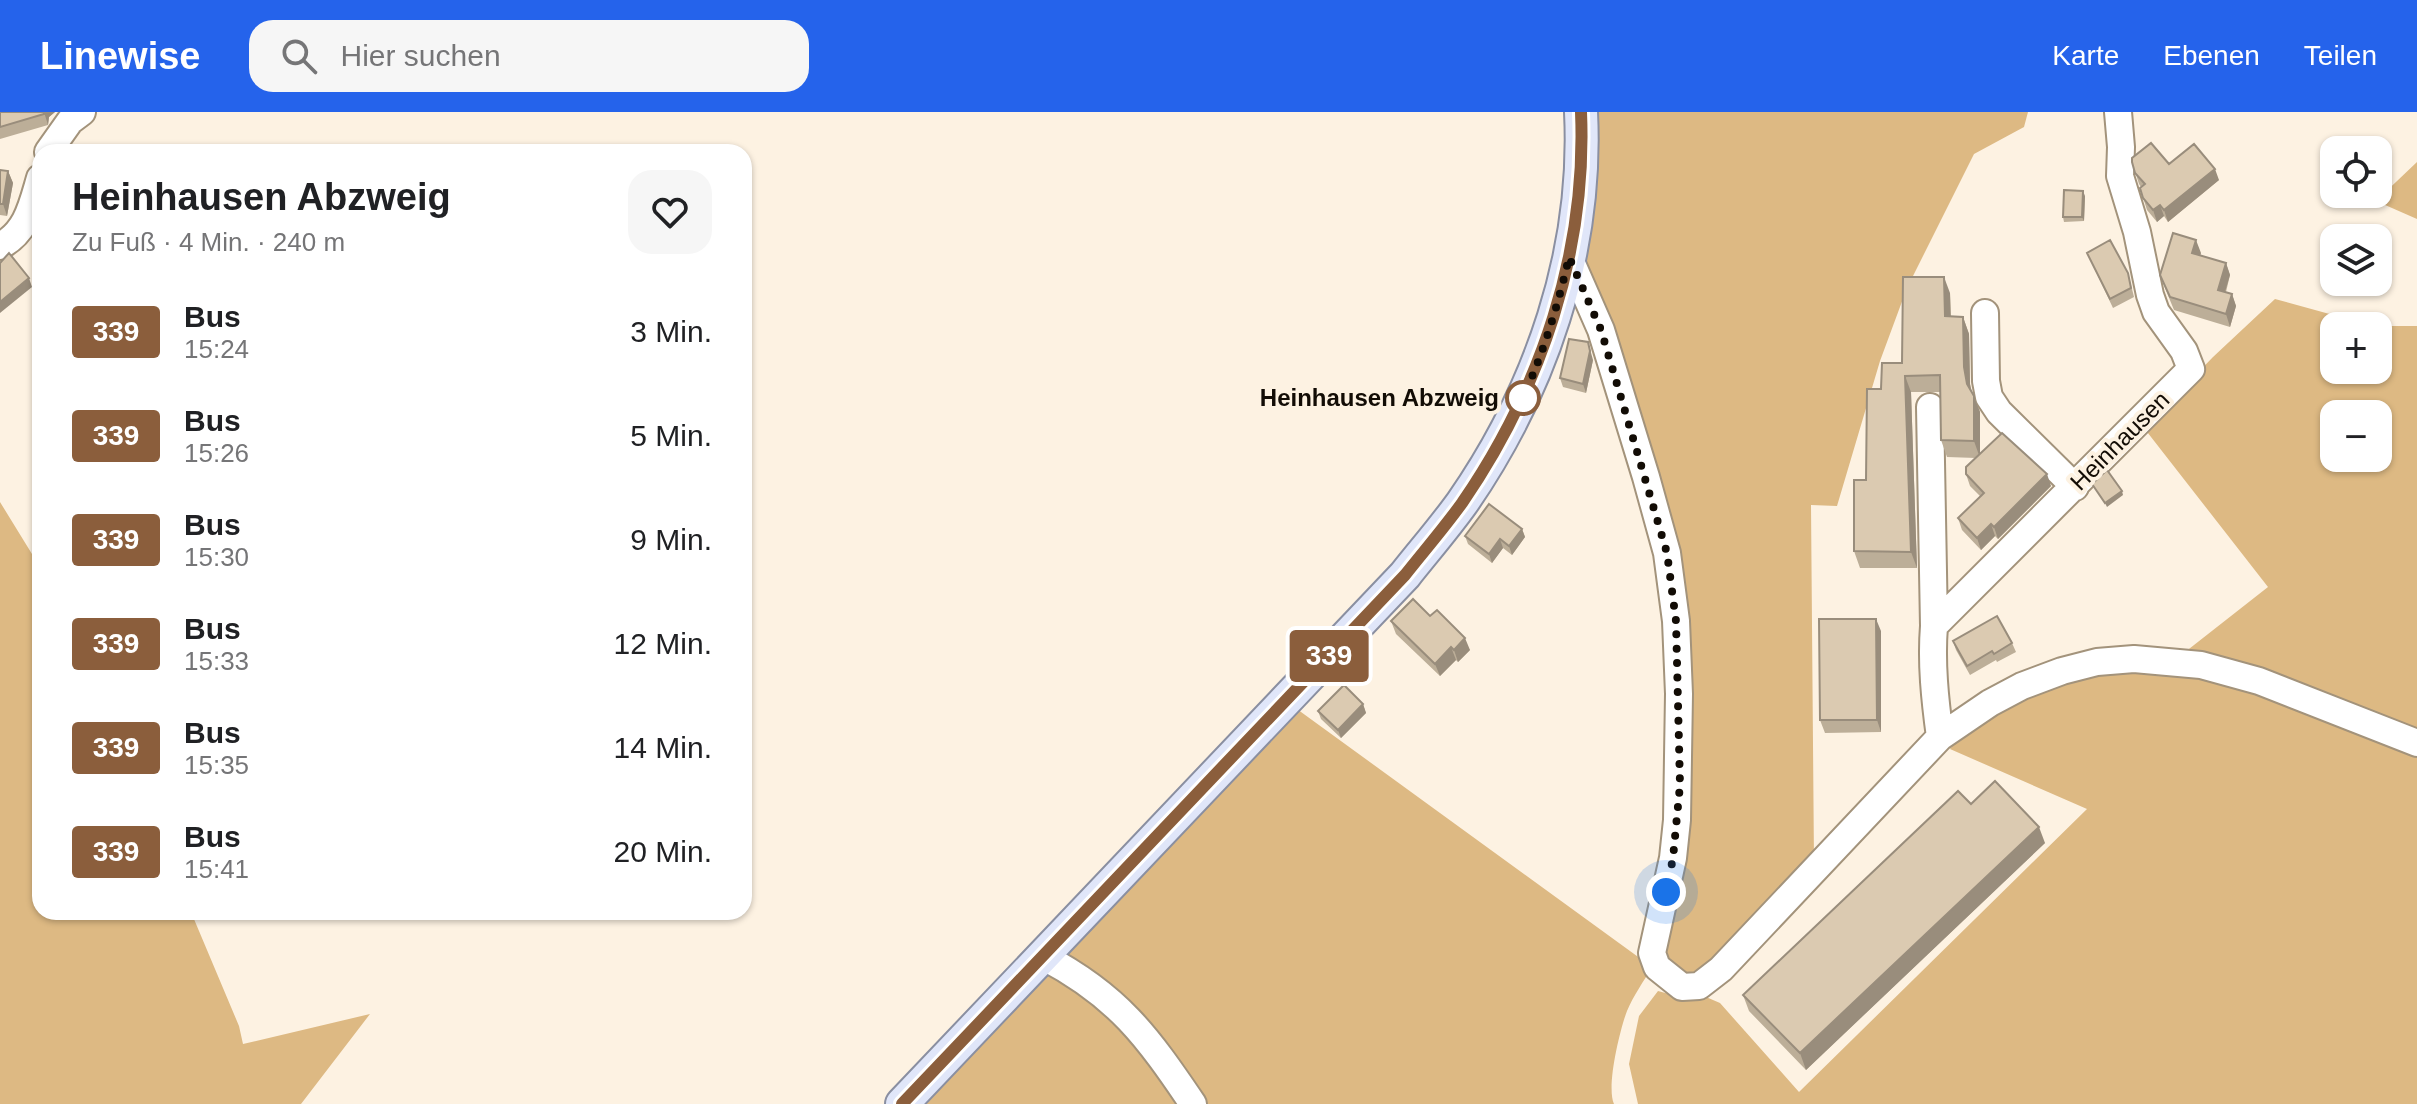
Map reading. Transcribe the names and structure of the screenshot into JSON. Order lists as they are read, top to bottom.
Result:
{
  "streets": {
    "street": ["Heinhausen"]
  },
  "places": ["Heinhausen Abzweig"],
  "lines": ["bus line 339"],
  "page": {
    "header": "Linewise",
    "search": "Hier suchen",
    "nav": ["Karte", "Ebenen", "Teilen"],
    "on_map": "339",
    "map_buttons": ["+", "−"],
    "heading": ["Heinhausen Abzweig", "Zu Fuß · 4 Min. · 240 m"],
    "list": [
      {
        "mark": "339",
        "name": "Bus",
        "note": "15:24",
        "value": "3 Min."
      },
      {
        "mark": "339",
        "name": "Bus",
        "note": "15:26",
        "value": "5 Min."
      },
      {
        "mark": "339",
        "name": "Bus",
        "note": "15:30",
        "value": "9 Min."
      },
      {
        "mark": "339",
        "name": "Bus",
        "note": "15:33",
        "value": "12 Min."
      },
      {
        "mark": "339",
        "name": "Bus",
        "note": "15:35",
        "value": "14 Min."
      },
      {
        "mark": "339",
        "name": "Bus",
        "note": "15:41",
        "value": "20 Min."
      }
    ]
  }
}
